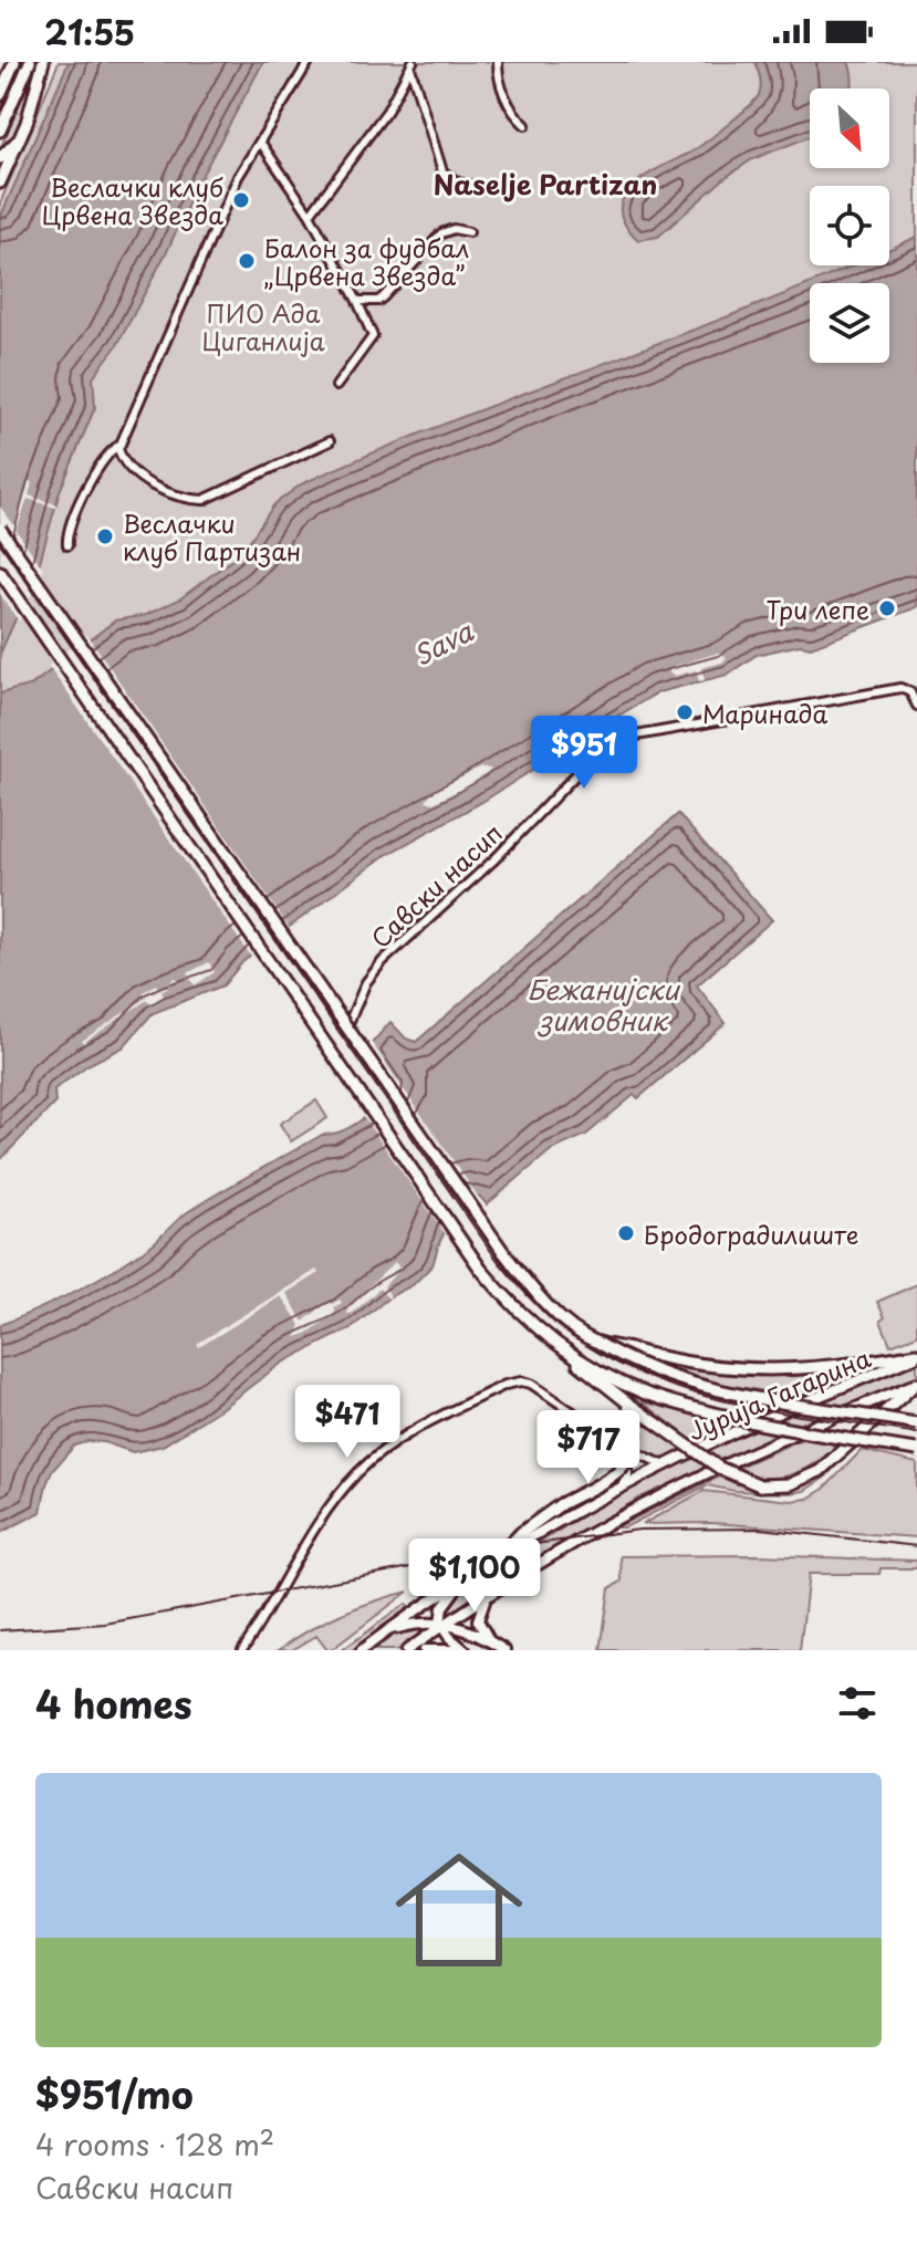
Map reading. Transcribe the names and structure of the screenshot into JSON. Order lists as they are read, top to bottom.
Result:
{
  "streets": {
    "main road": ["Јурија Гагарина"],
    "street": ["Савски насип"]
  },
  "districts": ["Naselje Partizan"],
  "water": ["Sava", "Бежанијски зимовник"],
  "parks": ["ПИО Ада Циганлија"],
  "places": [
    "Веслачки клуб Црвена Звезда",
    "Балон за фудбал „Црвена Звезда”",
    "Веслачки клуб Партизан",
    "Три лепе",
    "Маринада",
    "Бродоградилиште"
  ],
  "north": "bottom right",
  "page": {
    "status": "21:55",
    "price": [
      "$951",
      "$471",
      "$717",
      "$1,100"
    ],
    "heading": "4 homes",
    "list": [
      {
        "name": "$951/mo",
        "note": "4 rooms · 128 m² · Савски насип"
      }
    ]
  }
}
